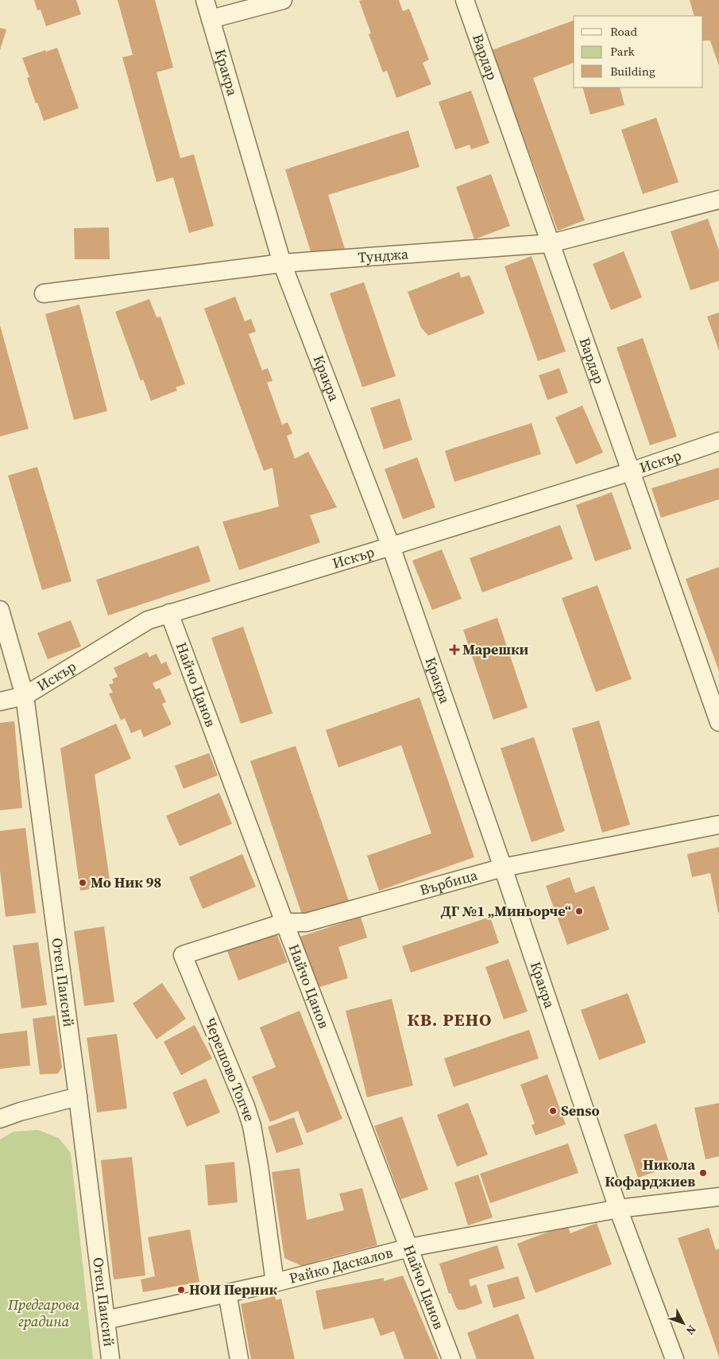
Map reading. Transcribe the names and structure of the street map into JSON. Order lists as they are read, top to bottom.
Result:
{
  "streets": {
    "street": [
      "Вардар",
      "Кракра",
      "Тунджа",
      "Искър",
      "Найчо Цанов",
      "Върбица",
      "Отец Паисий",
      "Черешово Топче",
      "Райко Даскалов"
    ]
  },
  "crossings": [
    ["Вардар", "Тунджа"],
    ["Вардар", "Искър"],
    ["Кракра", "Тунджа"],
    ["Кракра", "Искър"],
    ["Кракра", "Върбица"],
    ["Кракра", "Райко Даскалов"],
    ["Искър", "Найчо Цанов"],
    ["Искър", "Отец Паисий"],
    ["Найчо Цанов", "Върбица"],
    ["Найчо Цанов", "Райко Даскалов"],
    ["Върбица", "Черешово Топче"],
    ["Отец Паисий", "Райко Даскалов"],
    ["Черешово Топче", "Райко Даскалов"]
  ],
  "districts": ["КВ. РЕНО"],
  "parks": ["Предгарова градина"],
  "places": {
    "health": ["Марешки"],
    "other": [
      "Мо Ник 98",
      "ДГ №1 „Миньорче“",
      "Senso",
      "Никола Кофарджиев",
      "НОИ Перник"
    ]
  },
  "legend": ["Road", "Park", "Building"],
  "north": "bottom right"
}
